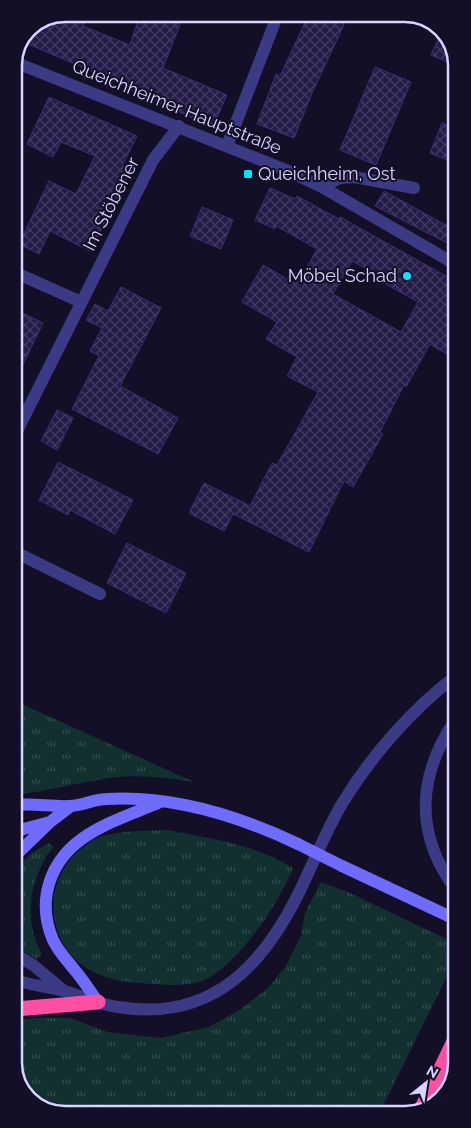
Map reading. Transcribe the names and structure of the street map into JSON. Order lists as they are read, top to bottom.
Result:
{
  "streets": {
    "street": ["Queichheimer Hauptstraße", "Im Stöbener"]
  },
  "crossings": [
    ["Queichheimer Hauptstraße", "Im Stöbener"]
  ],
  "places": {
    "transit": ["Queichheim, Ost"],
    "other": ["Möbel Schad"]
  },
  "north": "top right"
}
